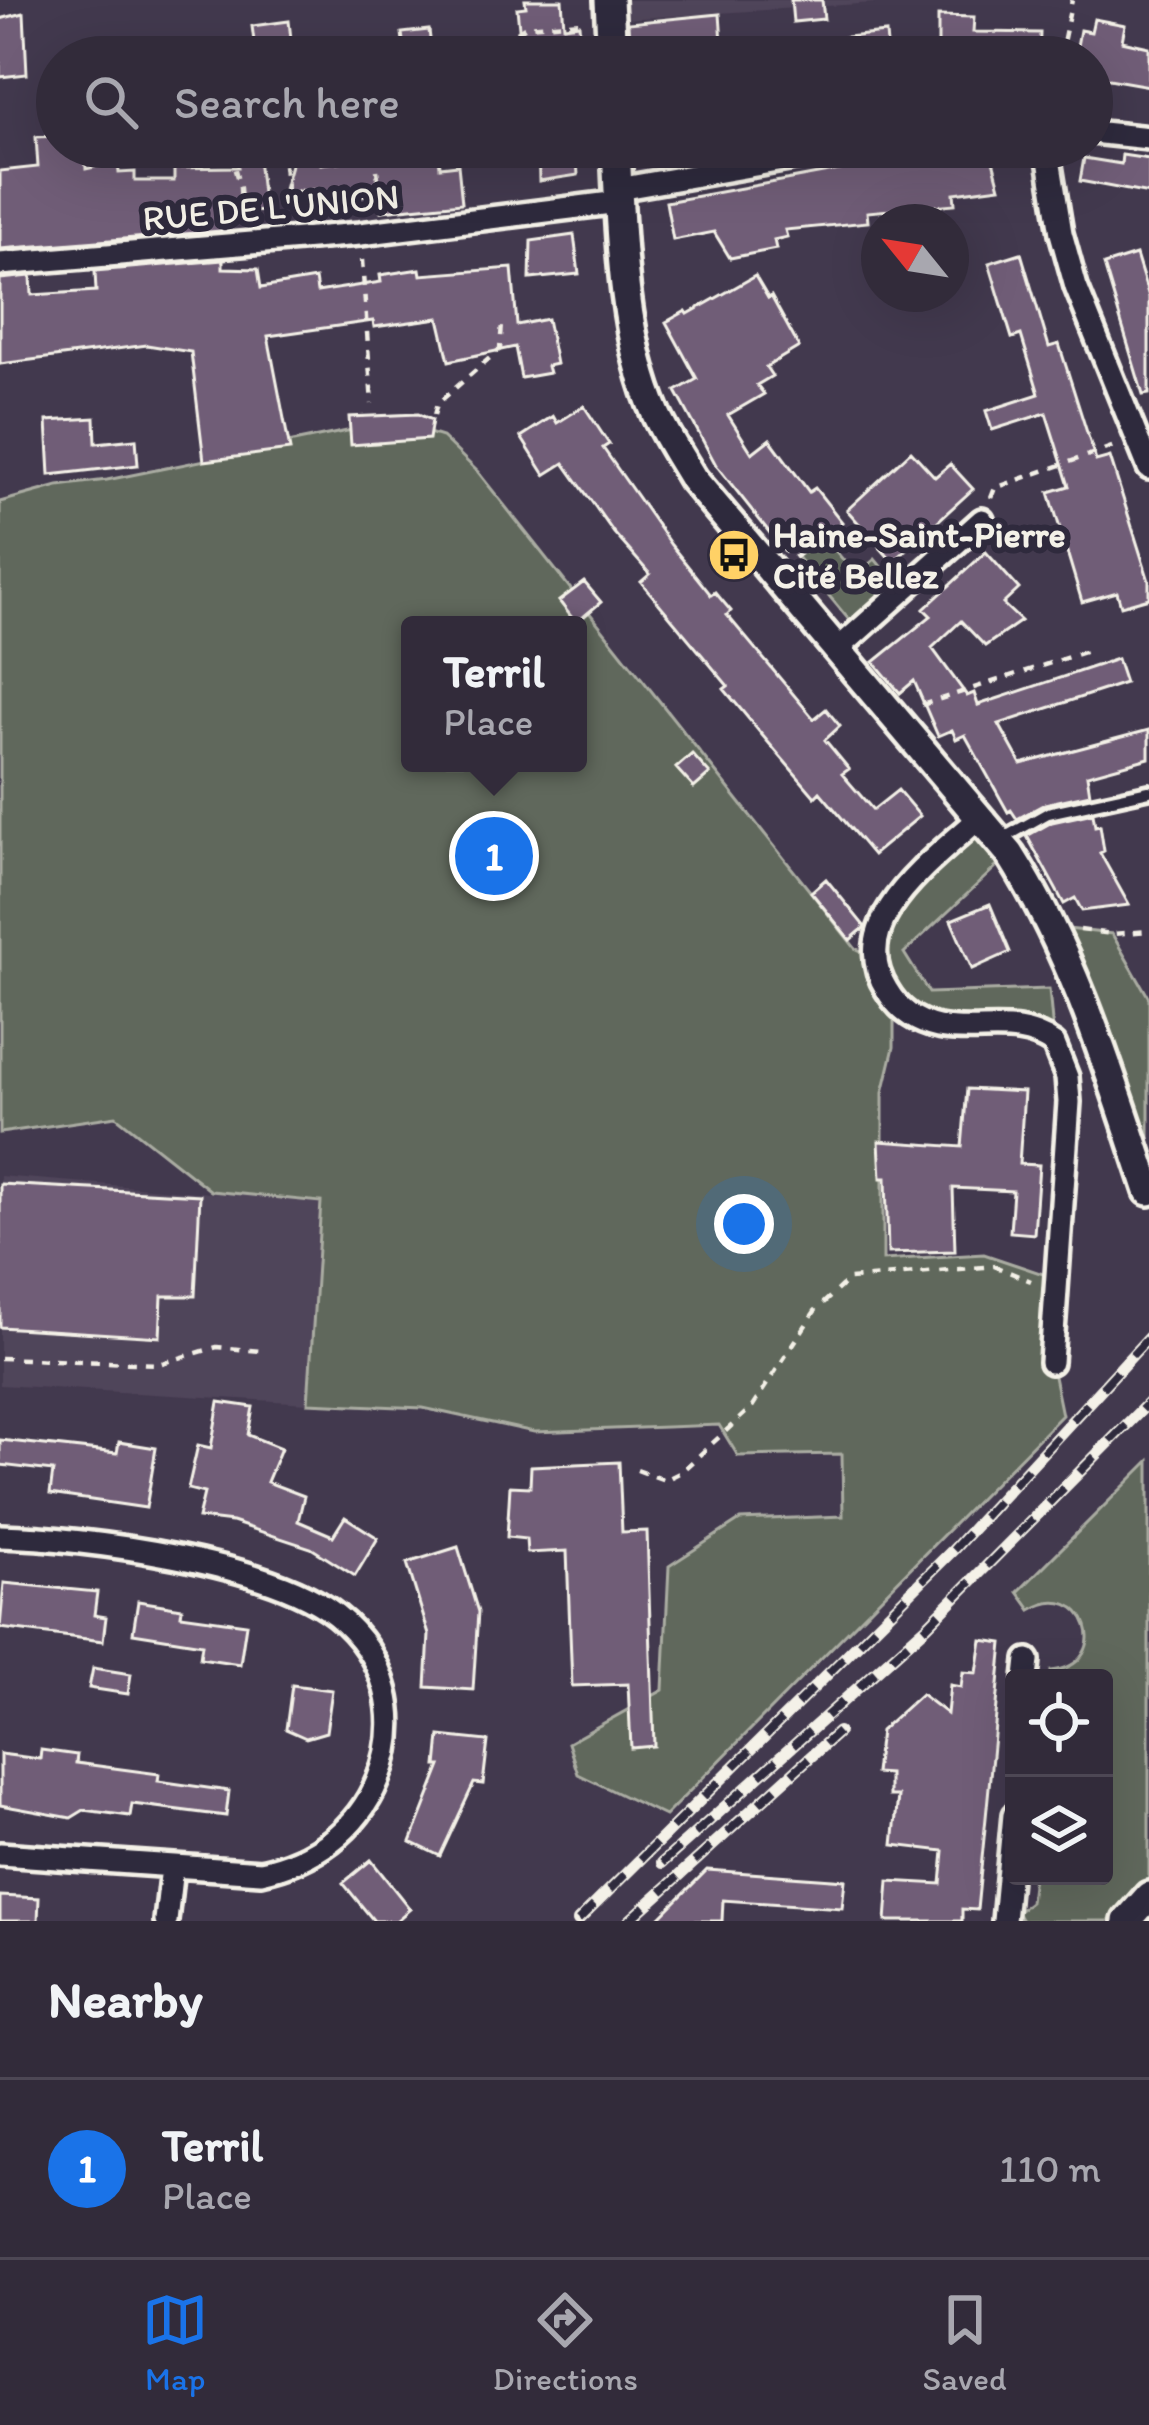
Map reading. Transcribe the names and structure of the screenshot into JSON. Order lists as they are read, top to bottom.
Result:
{
  "streets": {
    "street": ["RUE DE L'UNION"]
  },
  "places": {
    "bus stop": ["Haine-Saint-Pierre Cité Bellez"]
  },
  "north": "top left",
  "page": {
    "search": "Search here",
    "popup": ["Terril", "Place"],
    "pins": "1",
    "heading": "Nearby",
    "list": [
      {
        "mark": "1",
        "name": "Terril",
        "note": "Place",
        "value": "110 m"
      }
    ],
    "nav": ["Map", "Directions", "Saved"]
  }
}
